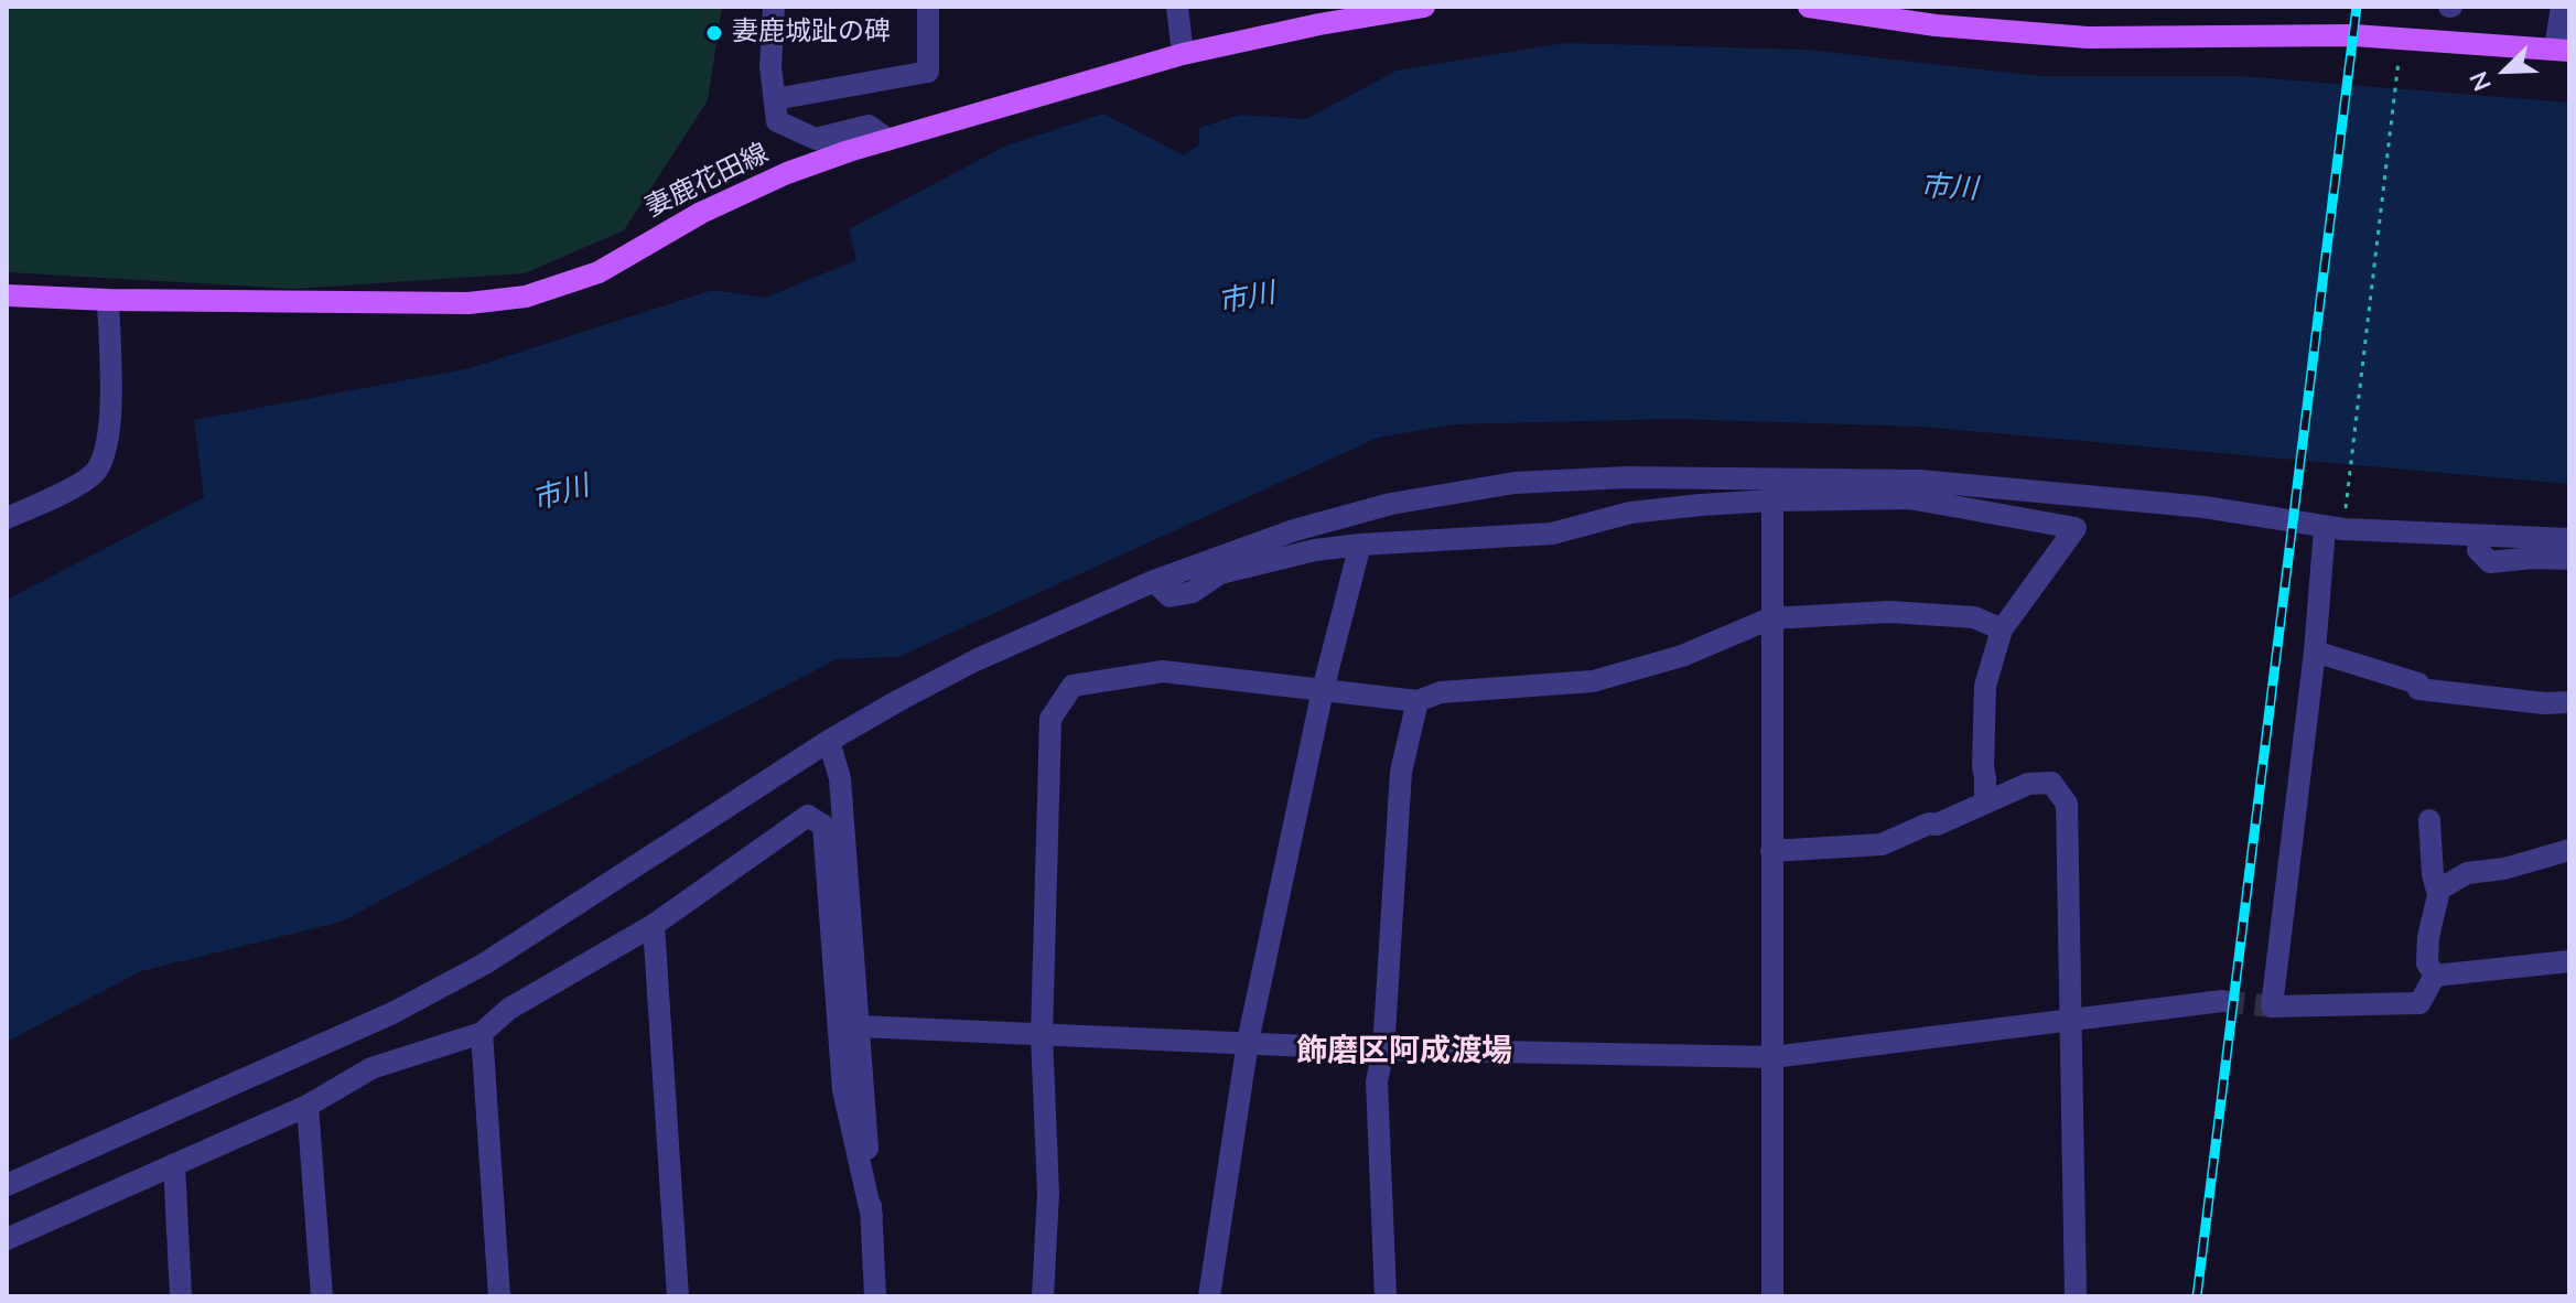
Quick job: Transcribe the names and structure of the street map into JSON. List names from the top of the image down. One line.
{"streets":{"main road":["妻鹿花田線"]},"districts":["飾磨区阿成渡場"],"water":["市川"],"places":["妻鹿城趾の碑"],"north":"bottom left"}
